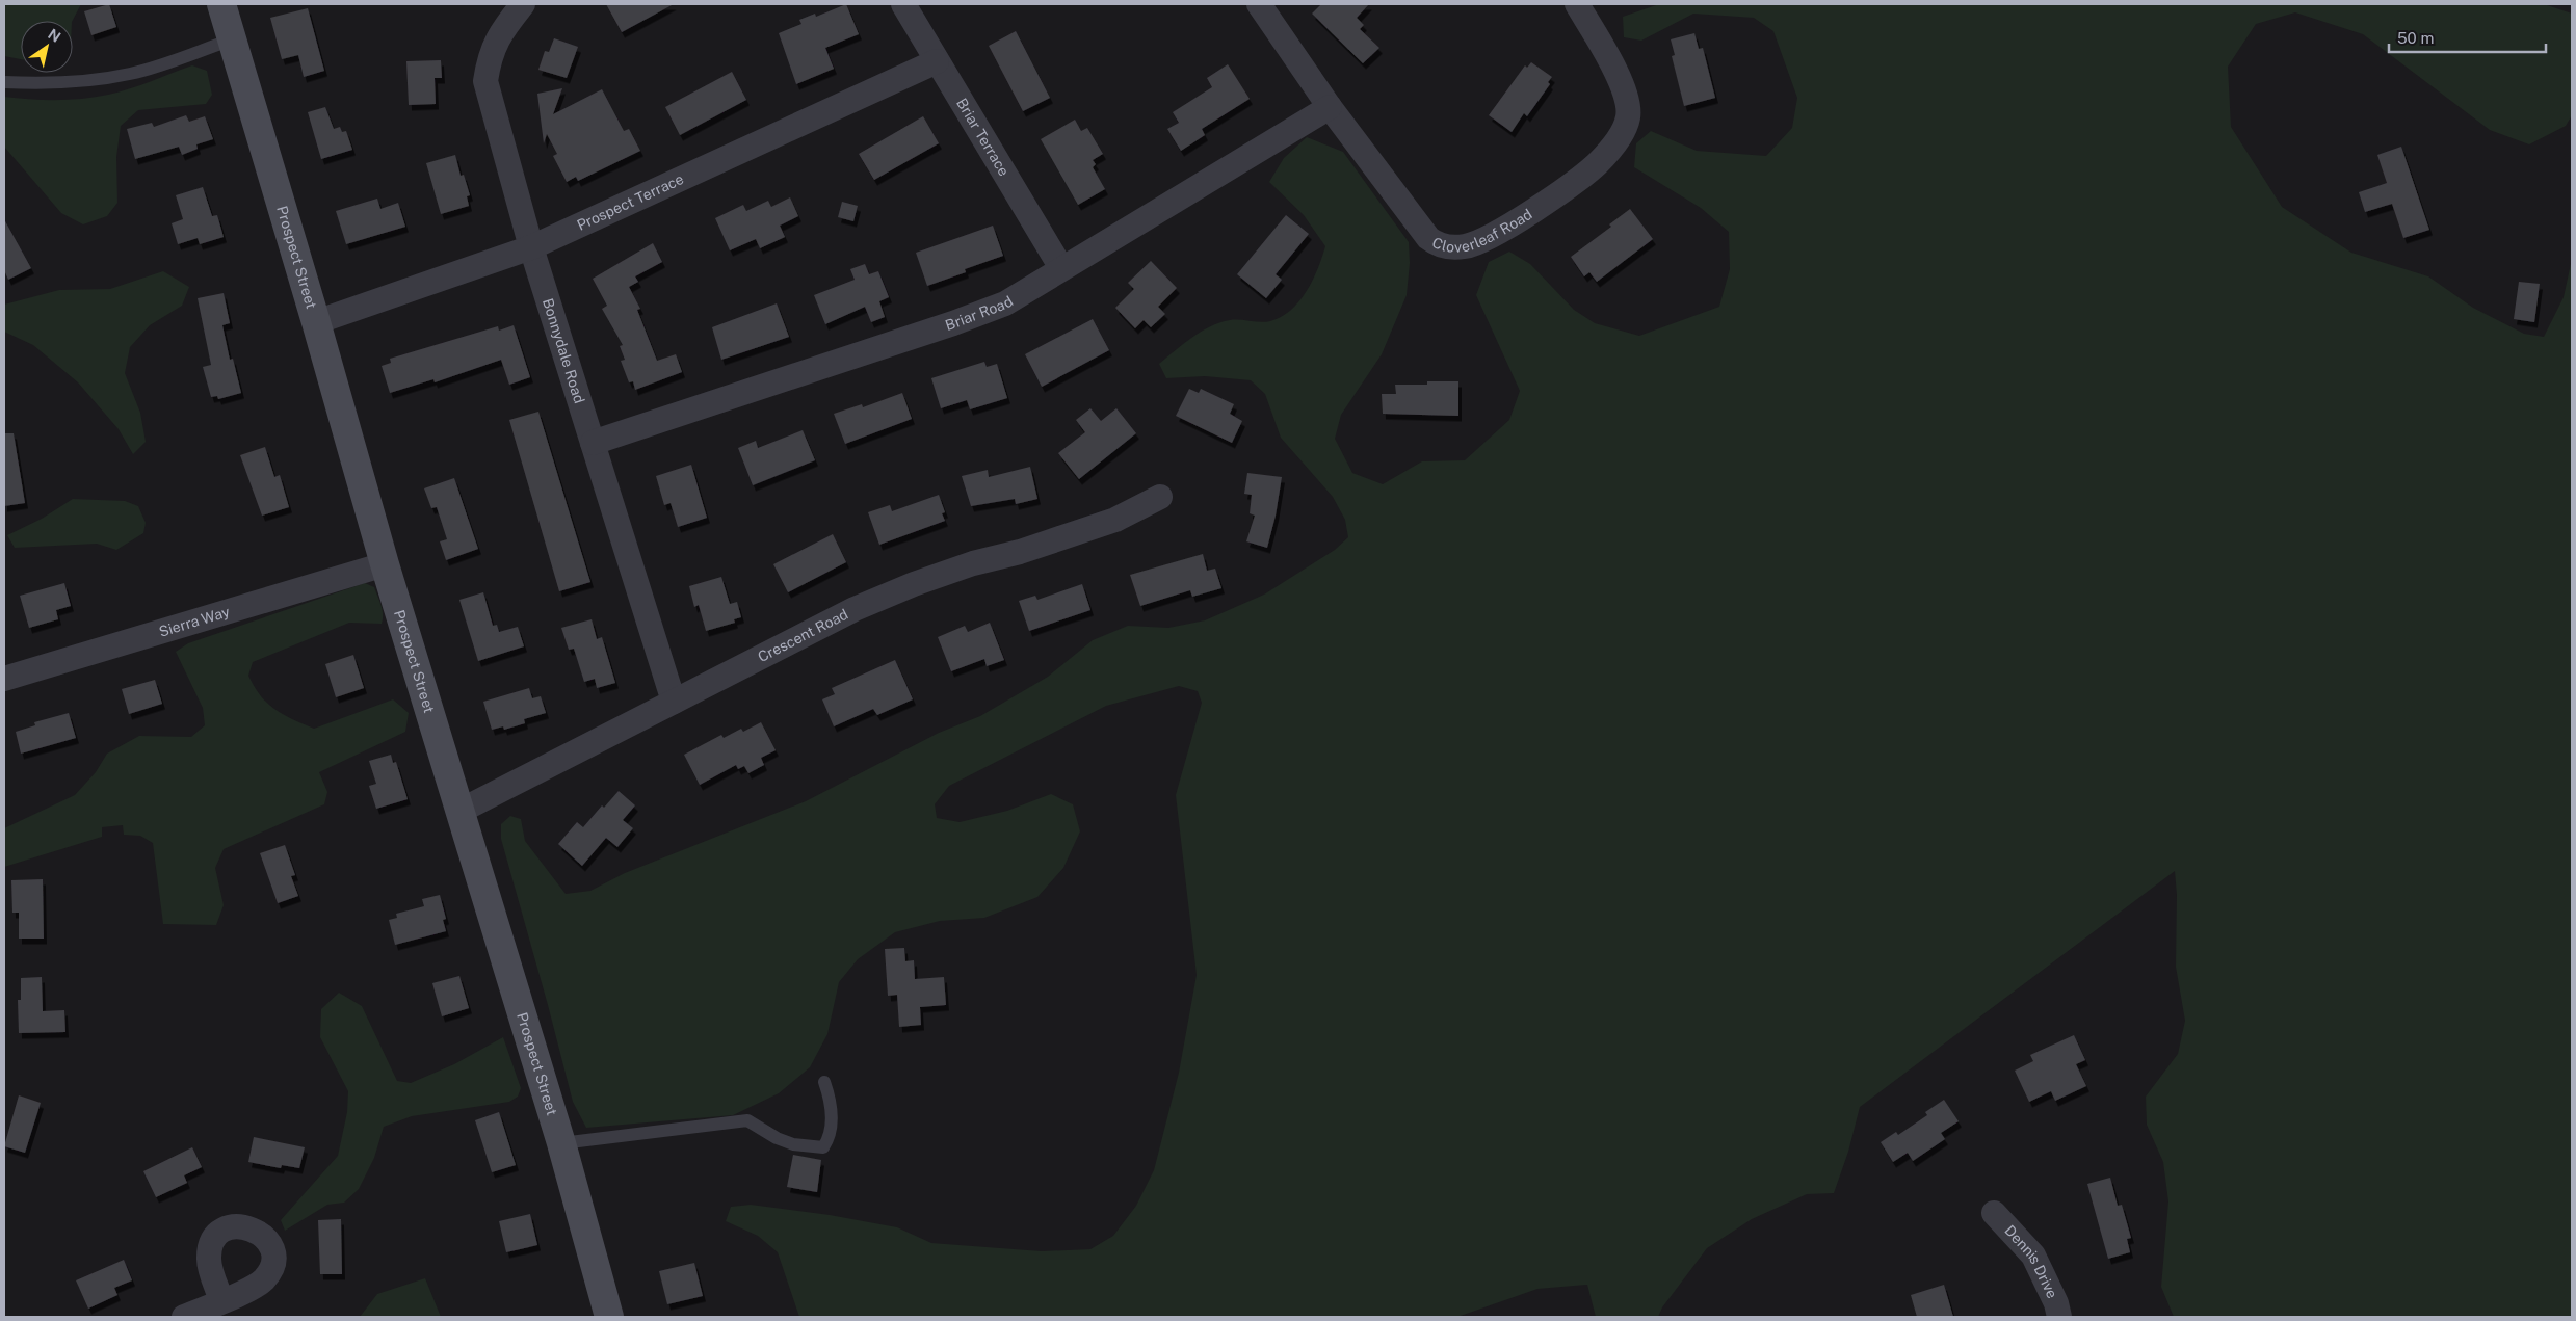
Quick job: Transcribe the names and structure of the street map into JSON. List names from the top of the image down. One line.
{"streets":{"main road":["Prospect Street"],"street":["Briar Terrace","Prospect Terrace","Cloverleaf Road","Briar Road","Bonnydale Road","Sierra Way","Crescent Road","Dennis Drive"]},"crossings":[["Briar Terrace","Prospect Terrace"],["Briar Terrace","Briar Road"],["Prospect Terrace","Prospect Street"],["Prospect Terrace","Bonnydale Road"],["Cloverleaf Road","Briar Road"],["Prospect Street","Sierra Way"],["Prospect Street","Crescent Road"],["Briar Road","Bonnydale Road"],["Bonnydale Road","Crescent Road"]],"scale_bar":"50 m","north":"top right"}
